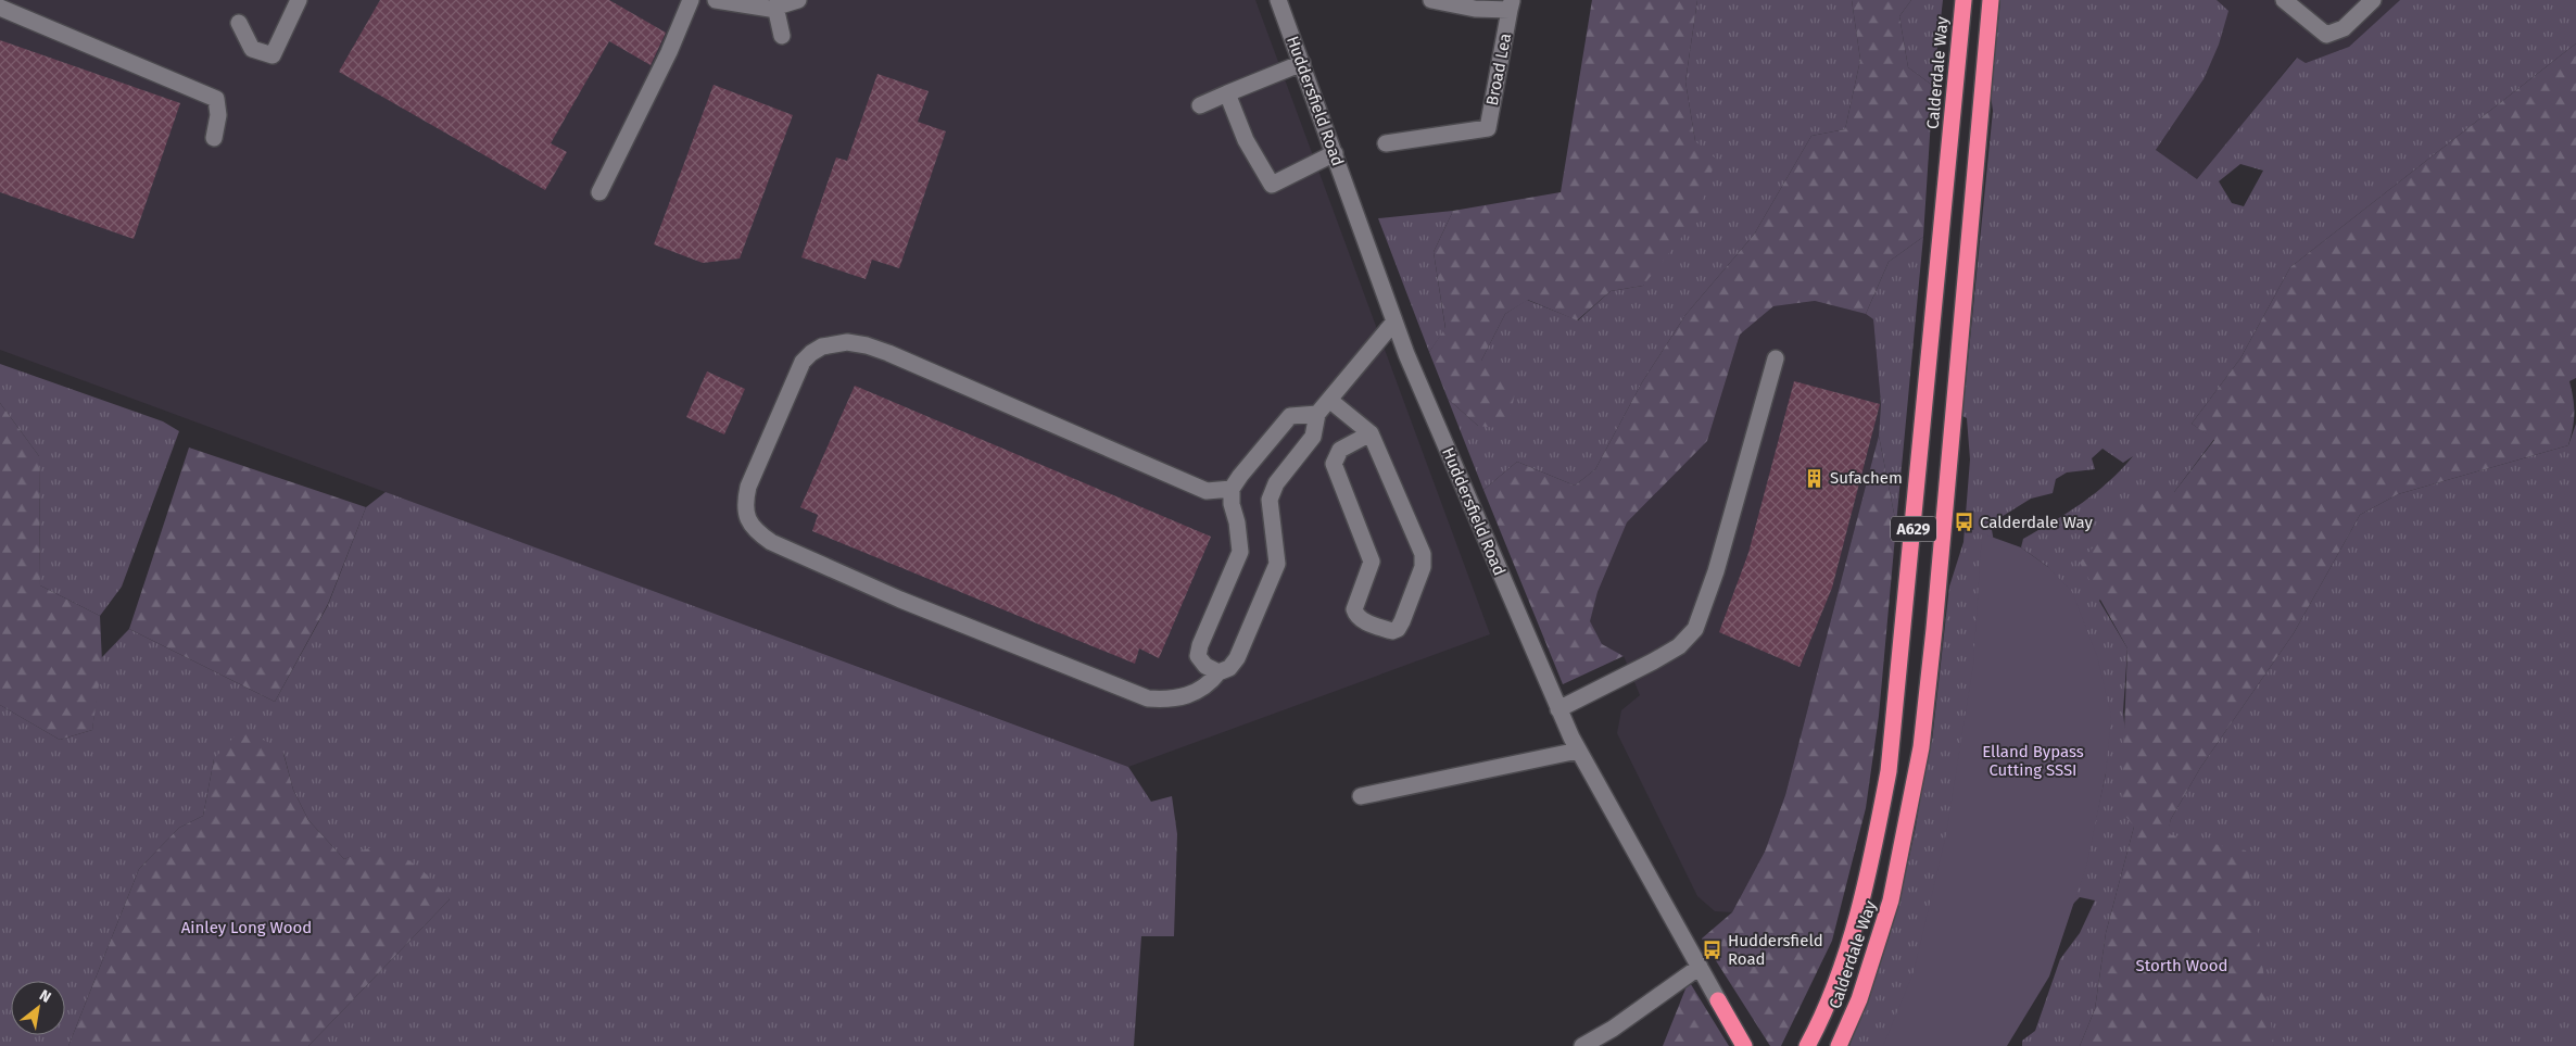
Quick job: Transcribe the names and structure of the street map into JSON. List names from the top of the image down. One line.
{"streets":{"highway":["Calderdale Way","A629"],"street":["Broad Lea","Huddersfield Road"]},"parks":["Elland Bypass Cutting SSSI","Ainley Long Wood","Storth Wood"],"places":{"building":["Sufachem"],"bus stop":["Calderdale Way","Huddersfield Road"]},"north":"top right"}
